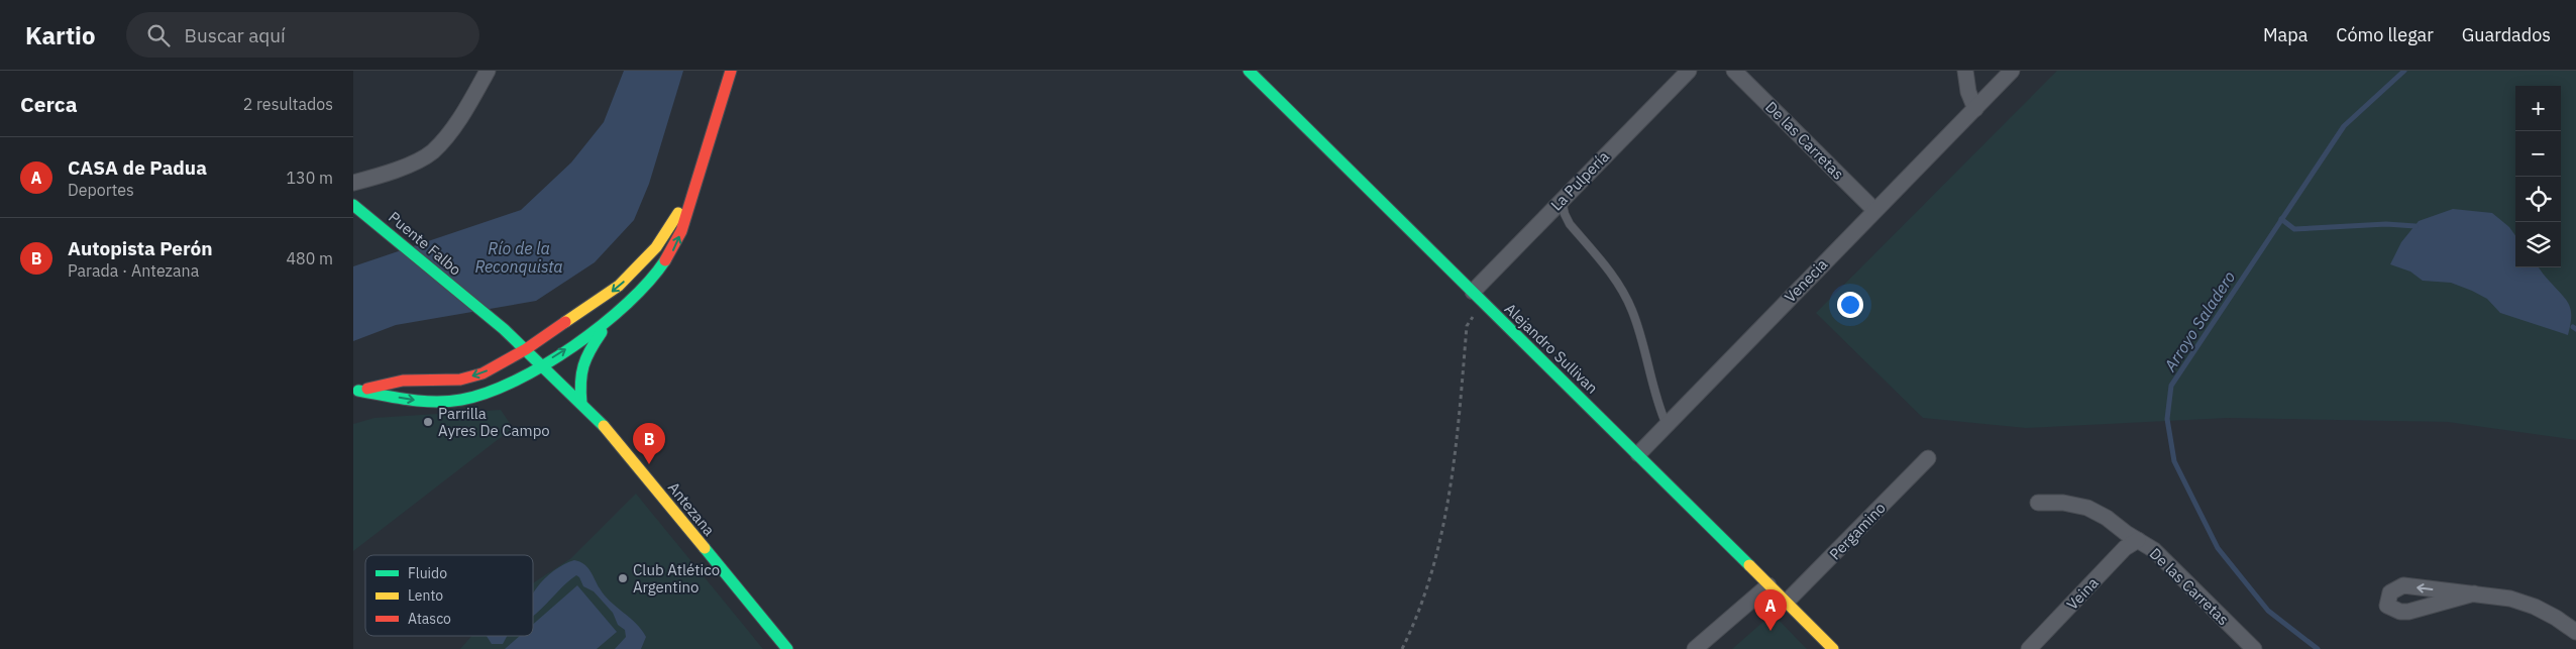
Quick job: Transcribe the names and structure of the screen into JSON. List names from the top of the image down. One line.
{"streets":{"street":["De las Carretas","La Pulpería","Puente Falbo","Venecia","Alejandro Sullivan","Antezana","Pergamino","Veina"]},"crossings":[["De las Carretas","Venecia"],["De las Carretas","Veina"],["La Pulpería","Alejandro Sullivan"],["Puente Falbo","Antezana"],["Venecia","Alejandro Sullivan"],["Alejandro Sullivan","Pergamino"]],"water":["Río de la Reconquista","Arroyo Saladero"],"places":["Parrilla Ayres De Campo","Club Atlético Argentino"],"legend":["Fluido","Lento","Atasco"],"page":{"header":"Kartio","search":"Buscar aquí","nav":["Mapa","Cómo llegar","Guardados"],"heading":["Cerca","2 resultados"],"map_buttons":["+","−"],"list":[{"mark":"A","name":"CASA de Padua","note":"Deportes","value":"130 m"},{"mark":"B","name":"Autopista Perón","note":"Parada · Antezana","value":"480 m"}],"pins":["B","A"]}}
